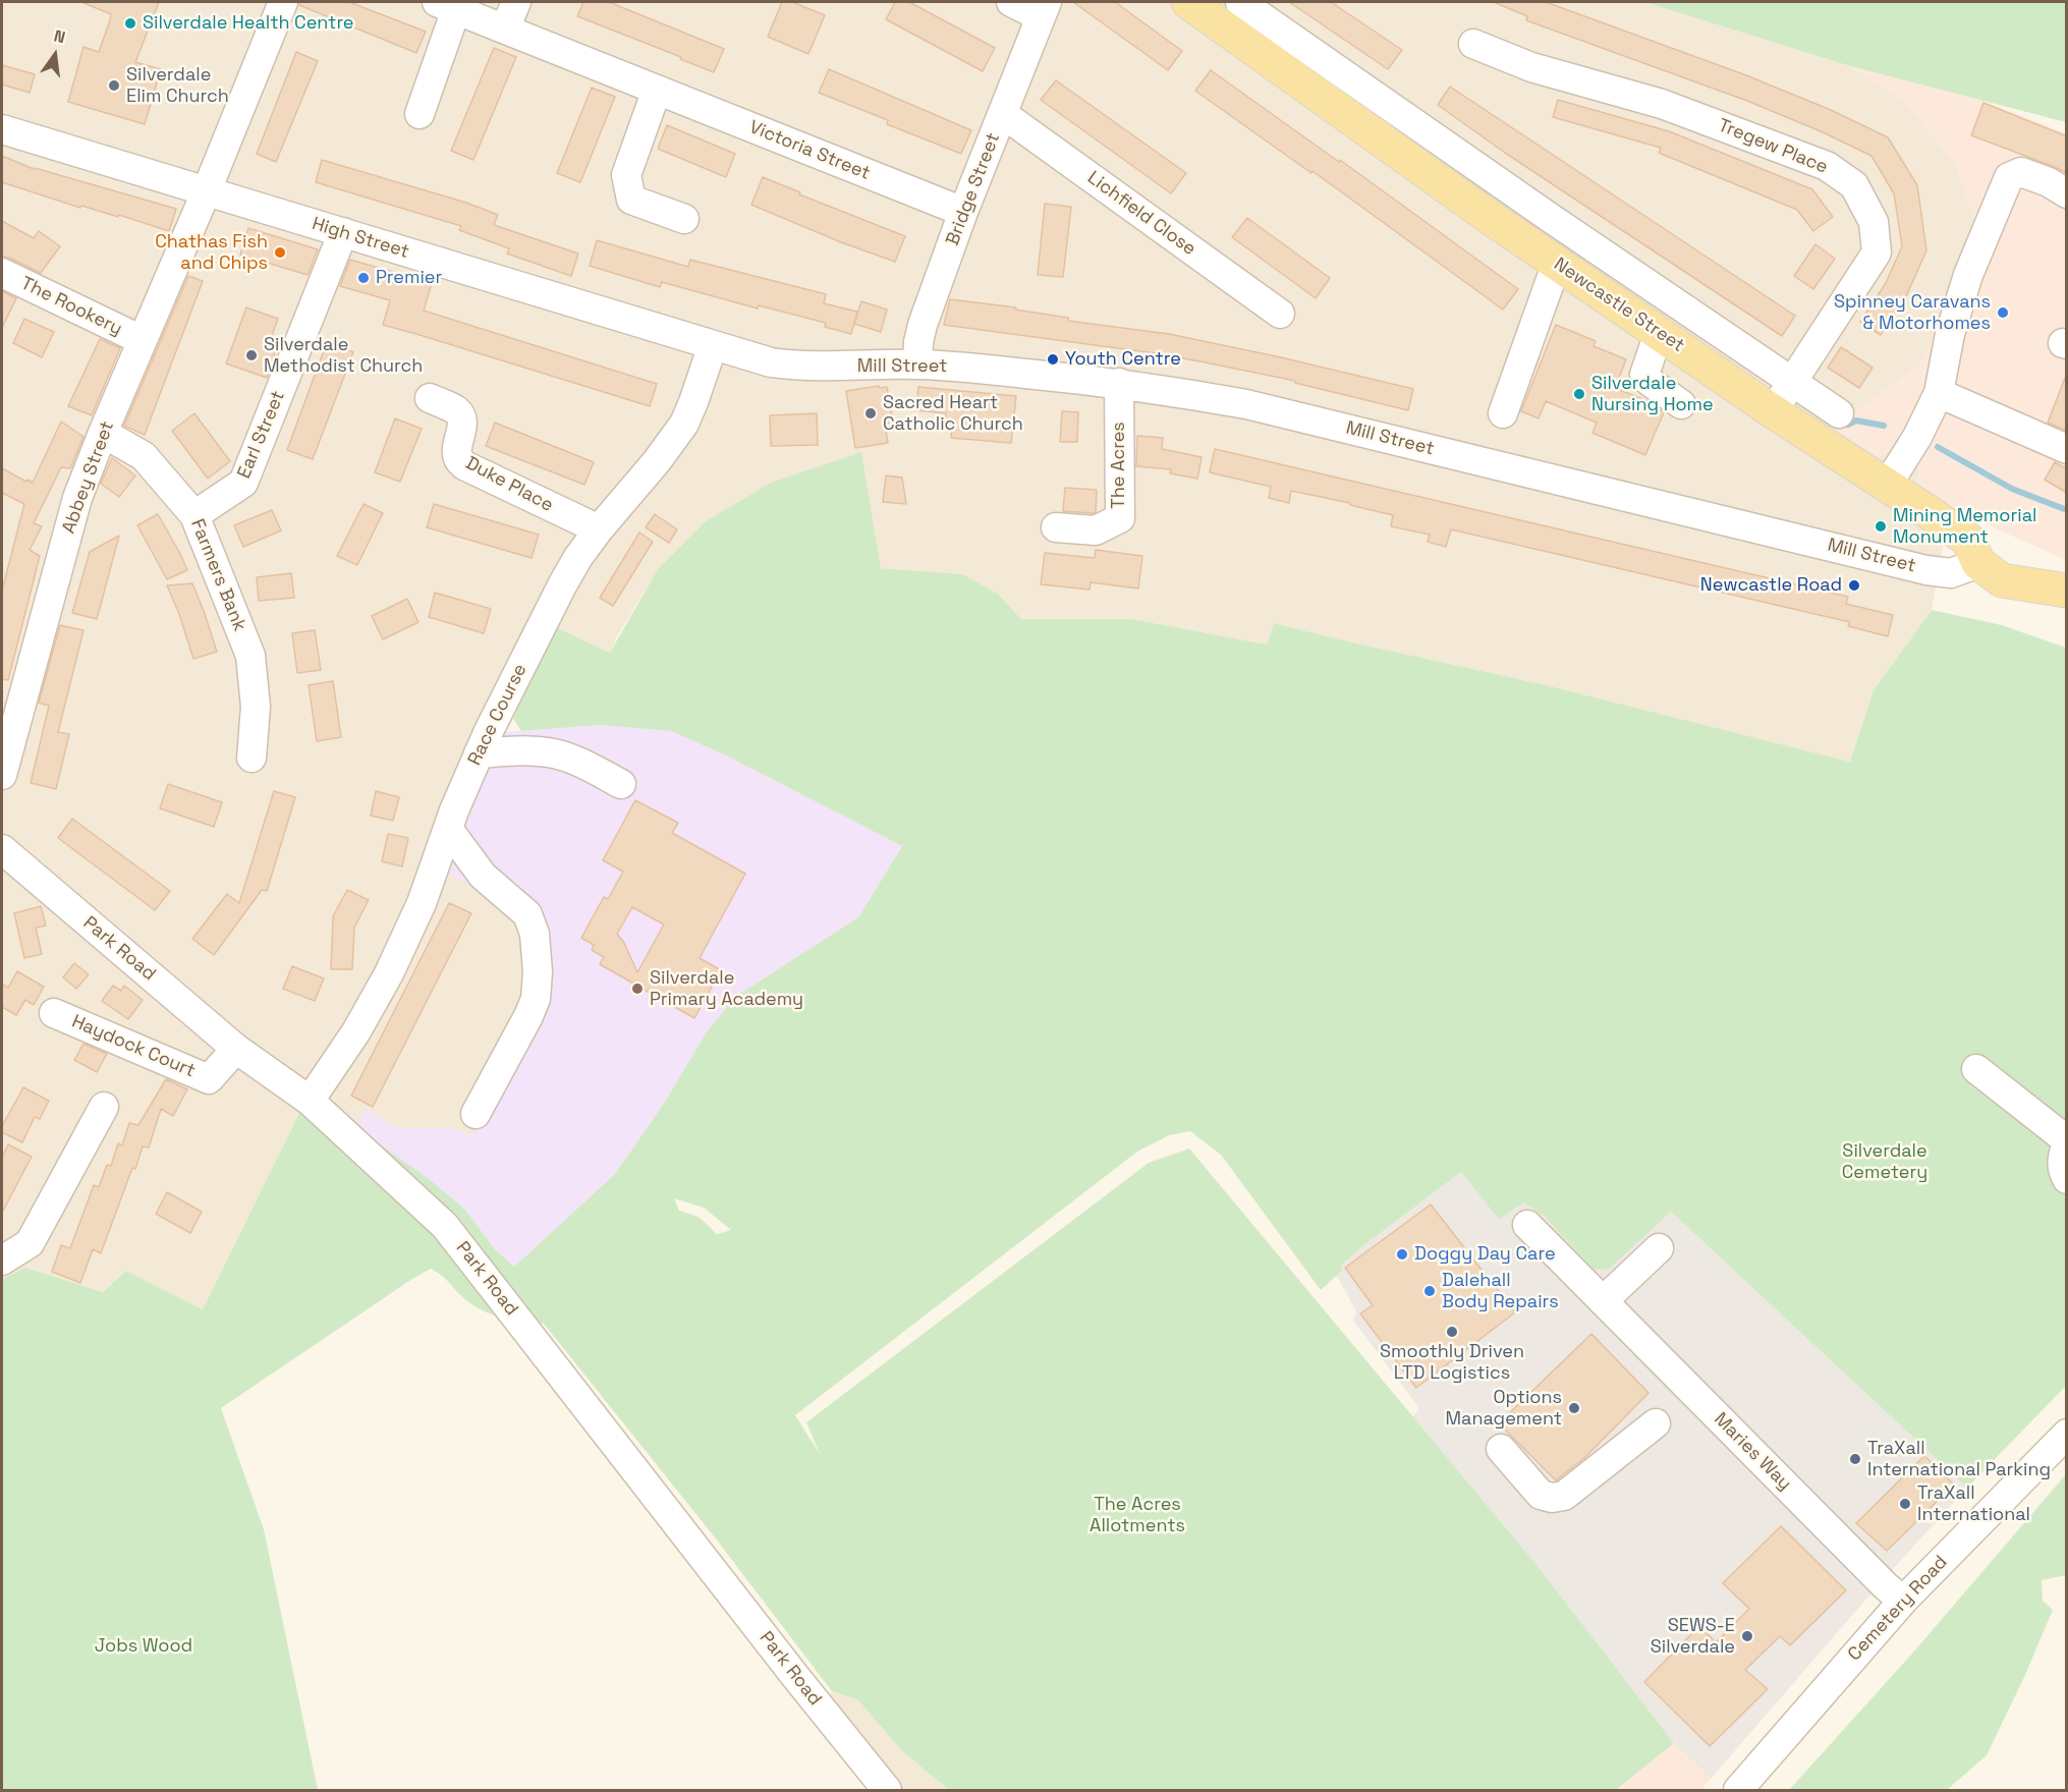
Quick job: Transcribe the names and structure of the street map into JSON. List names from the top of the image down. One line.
{"streets":{"main road":["Newcastle Street"],"street":["Tregew Place","Victoria Street","Bridge Street","Lichfield Close","High Street","The Rookery","Mill Street","Earl Street","The Acres","Abbey Street","Duke Place","Farmers Bank","Race Course","Park Road","Haydock Court","Maries Way","Cemetery Road"]},"crossings":[["Tregew Place","Newcastle Street"],["Victoria Street","Bridge Street"],["Bridge Street","Lichfield Close"],["Bridge Street","Mill Street"],["High Street","Mill Street"],["High Street","Earl Street"],["High Street","Abbey Street"],["High Street","Race Course"],["Newcastle Street","Mill Street"],["The Rookery","Abbey Street"],["Mill Street","The Acres"],["Earl Street","Farmers Bank"],["Abbey Street","Farmers Bank"],["Duke Place","Race Course"],["Race Course","Park Road"],["Park Road","Haydock Court"],["Maries Way","Cemetery Road"]],"parks":["Silverdale Cemetery","The Acres Allotments","Jobs Wood"],"places":["Silverdale Health Centre","Silverdale Elim Church","Chathas Fish and Chips","Premier","Spinney Caravans & Motorhomes","Silverdale Methodist Church","Youth Centre","Silverdale Nursing Home","Sacred Heart Catholic Church","Mining Memorial Monument","Newcastle Road","Silverdale Primary Academy","Doggy Day Care","Dalehall Body Repairs","Smoothly Driven LTD Logistics","Options Management","TraXall International Parking","TraXall International","SEWS-E Silverdale"],"north":"top"}
